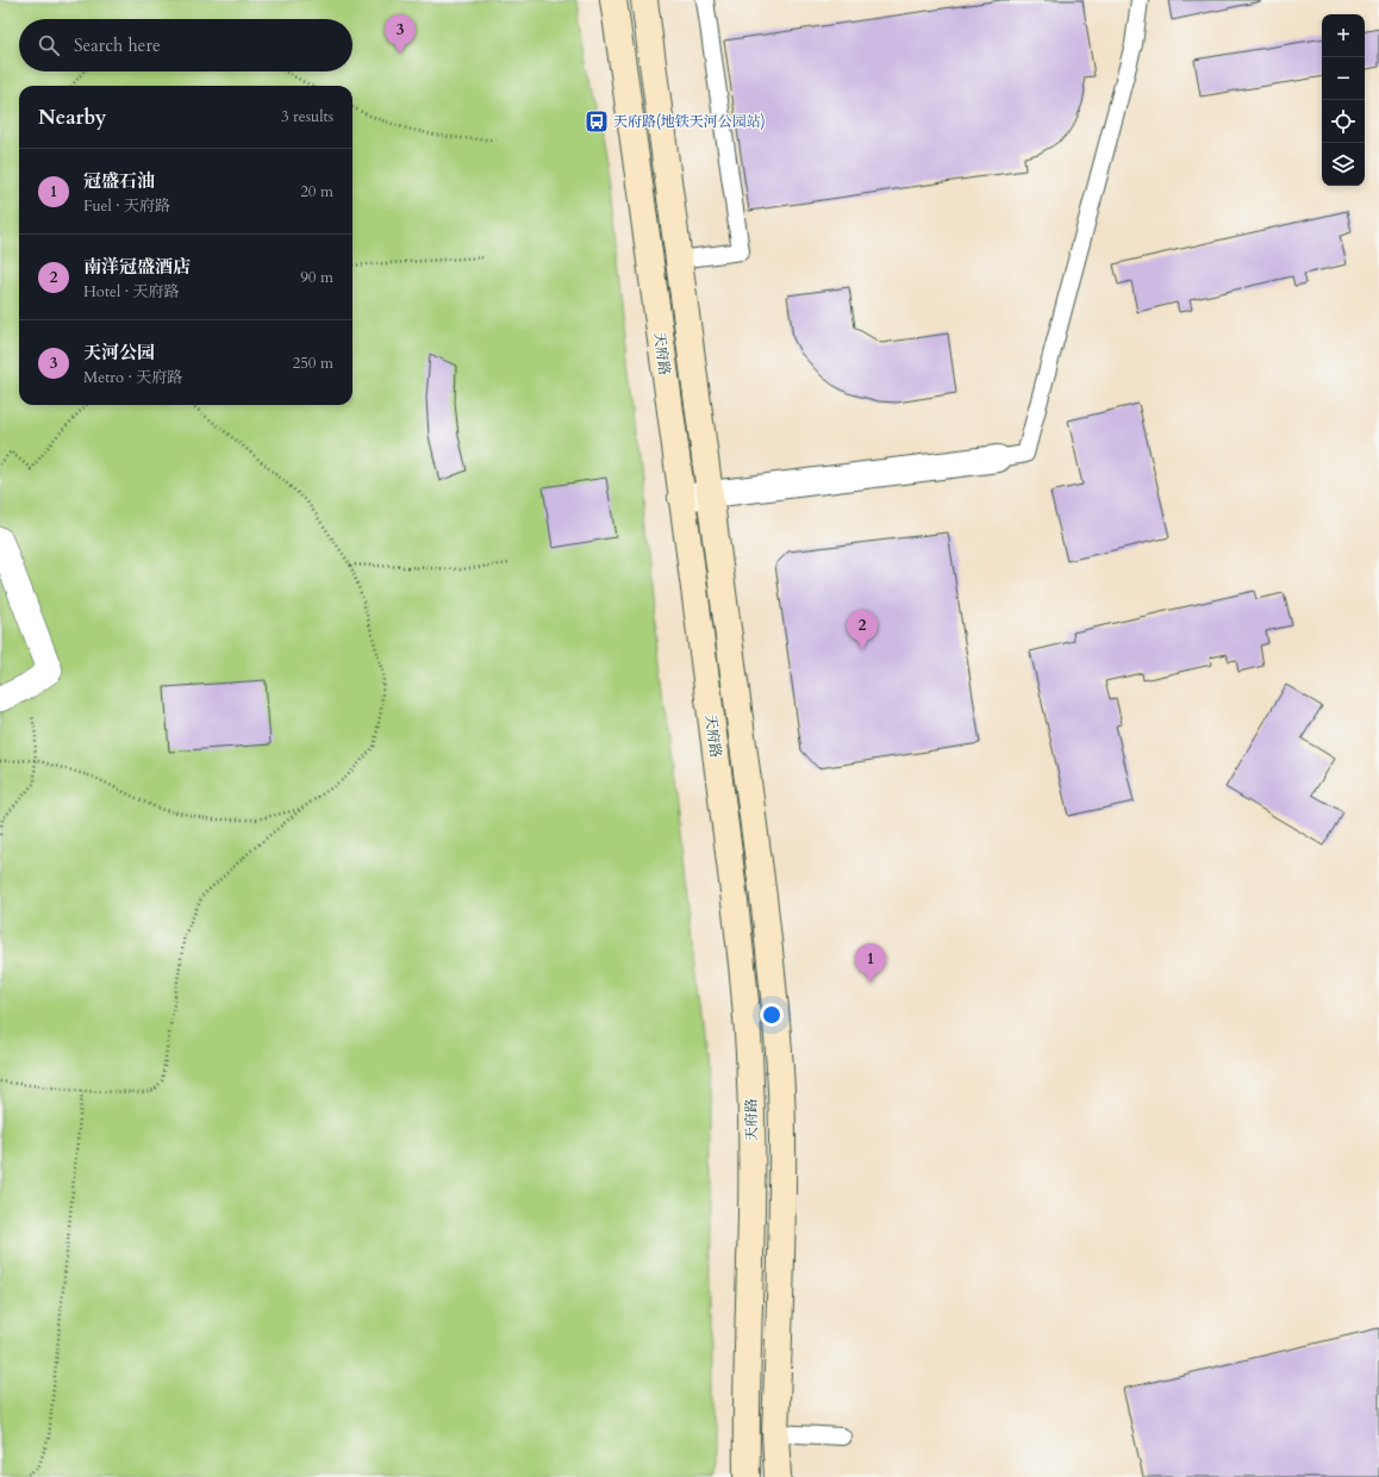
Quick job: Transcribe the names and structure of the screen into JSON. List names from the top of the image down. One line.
{"streets":{"main road":["天府路"]},"places":{"bus stop":["天府路(地铁天河公园站)"]},"page":{"map_buttons":["+","−"],"pins":["3","2","1"],"search":"Search here","heading":["Nearby","3 results"],"list":[{"mark":"1","name":"冠盛石油","note":"Fuel · 天府路","value":"20 m"},{"mark":"2","name":"南洋冠盛酒店","note":"Hotel · 天府路","value":"90 m"},{"mark":"3","name":"天河公园","note":"Metro · 天府路","value":"250 m"}]}}
